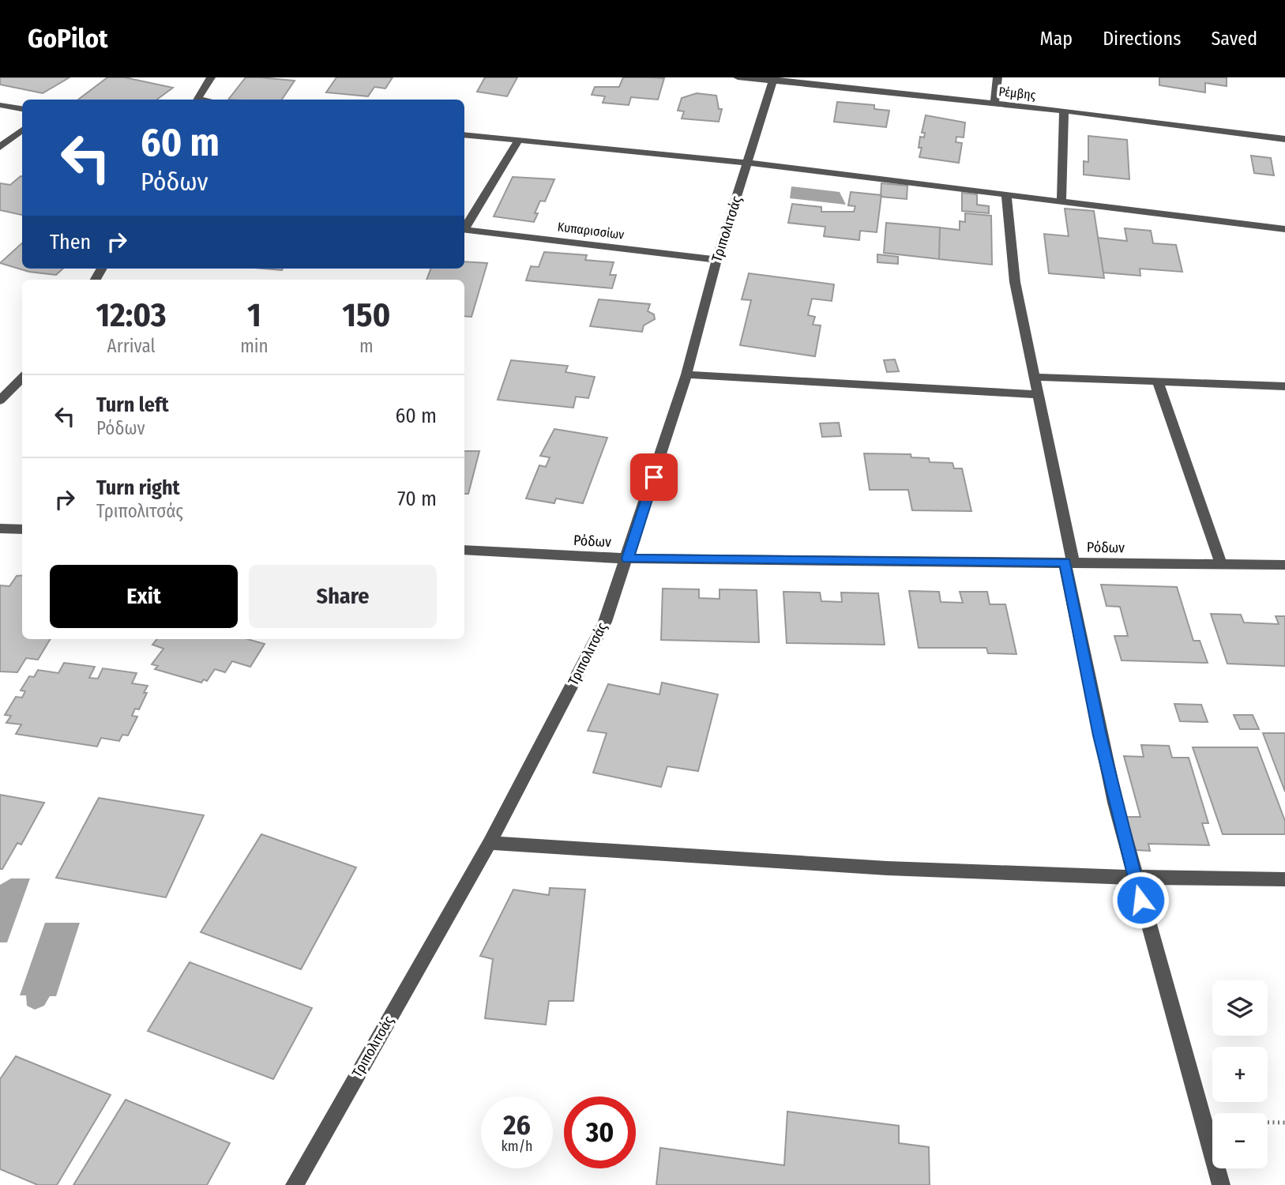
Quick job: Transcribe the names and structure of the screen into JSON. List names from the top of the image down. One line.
{"streets":{"street":["Ρέμβης","Τριπολιτσάς","Κυπαρισσίων","Ρόδων"]},"crossings":[["Ρέμβης","Τριπολιτσάς"],["Τριπολιτσάς","Κυπαρισσίων"],["Τριπολιτσάς","Ρόδων"]],"page":{"header":"GoPilot","nav":["Map","Directions","Saved"],"turn":["60 m","Ρόδων"],"then":"Then","eta":["12:03","Arrival","1","min","150","m"],"list":[{"name":"Turn left","note":"Ρόδων","value":"60 m"},{"name":"Turn right","note":"Τριπολιτσάς","value":"70 m"}],"buttons":["Exit","Share"],"map_buttons":["+","−"],"speed":"26 km/h","limit":"30"}}
